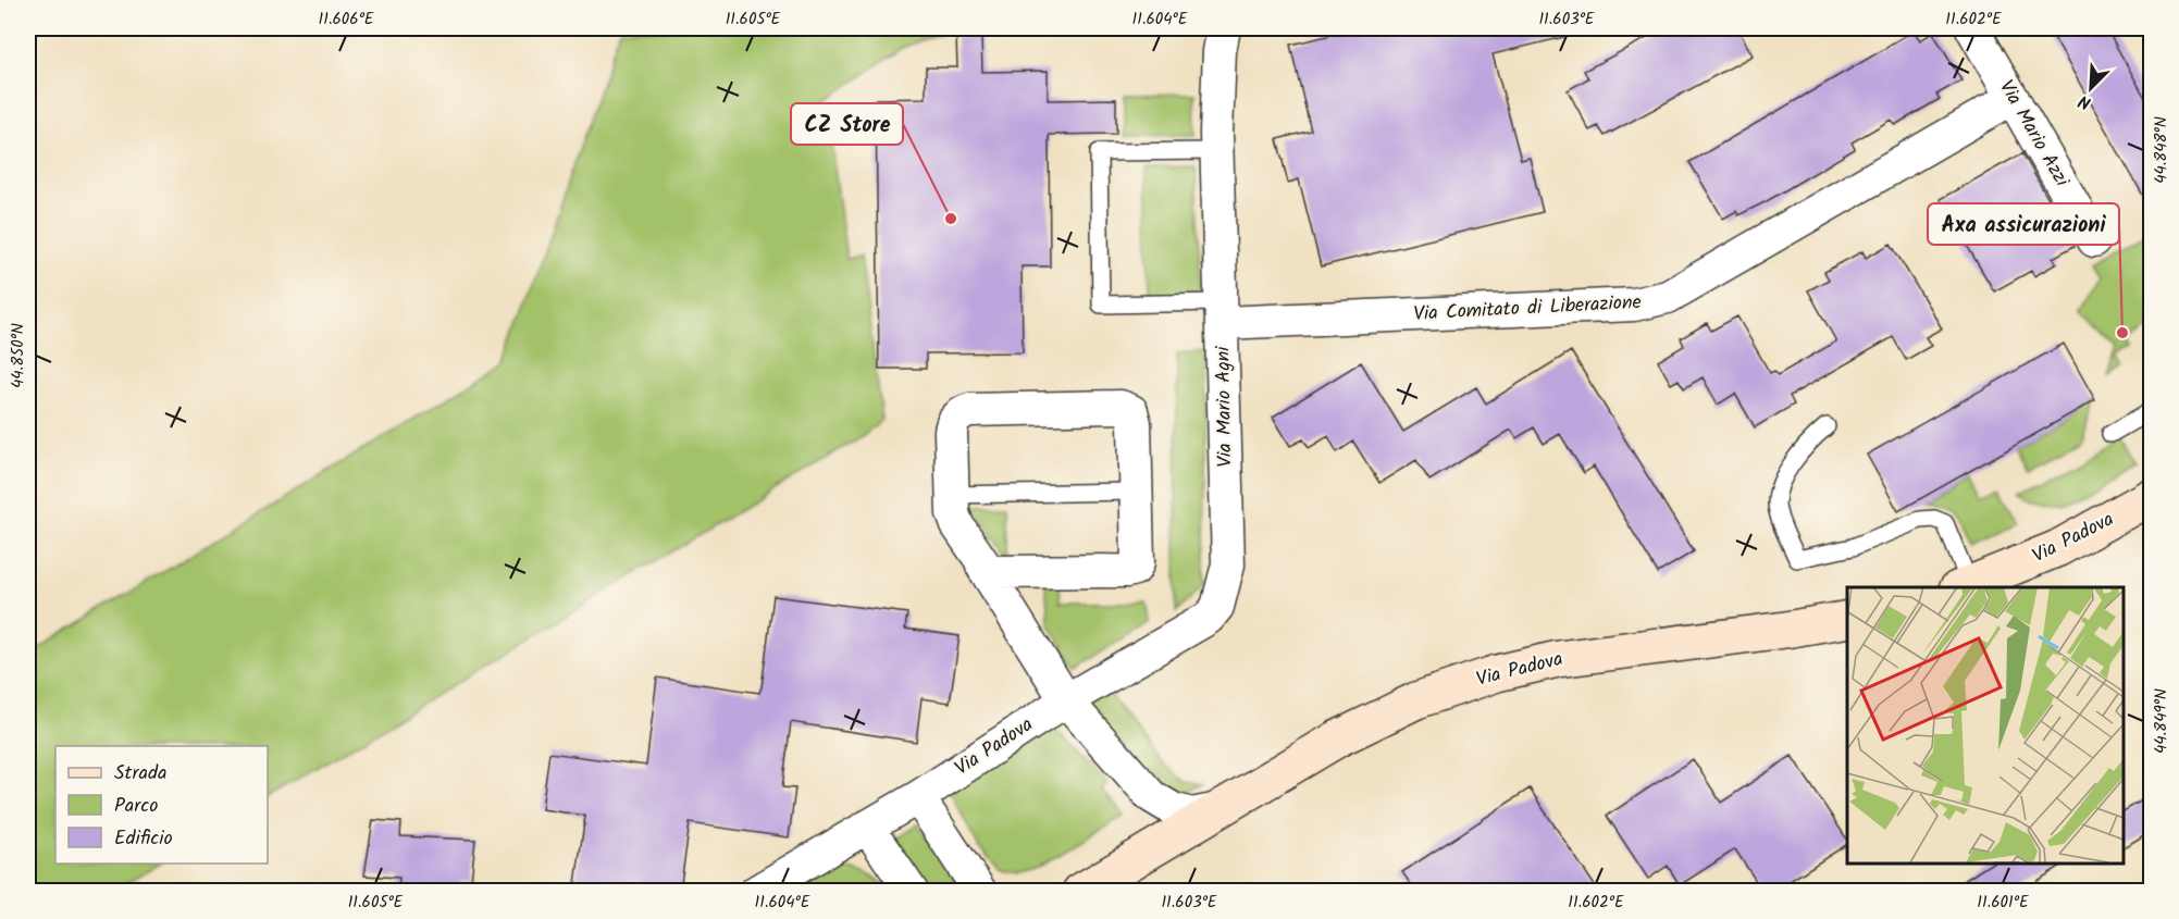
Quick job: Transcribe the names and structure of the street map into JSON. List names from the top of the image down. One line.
{"streets":{"main road":["Via Padova"],"street":["Via Mario Azzi","Via Comitato di Liberazione","Via Mario Agni"]},"crossings":[["Via Mario Azzi","Via Comitato di Liberazione"],["Via Comitato di Liberazione","Via Mario Agni"],["Via Mario Agni","Via Padova"]],"places":["CZ Store","Axa assicurazioni"],"legend":["Strada","Parco","Edificio"],"north":"bottom left","coordinates":["11.606°E","11.605°E","11.604°E","11.603°E","11.602°E","44.848°N","44.850°N","44.849°N","11.601°E"]}
